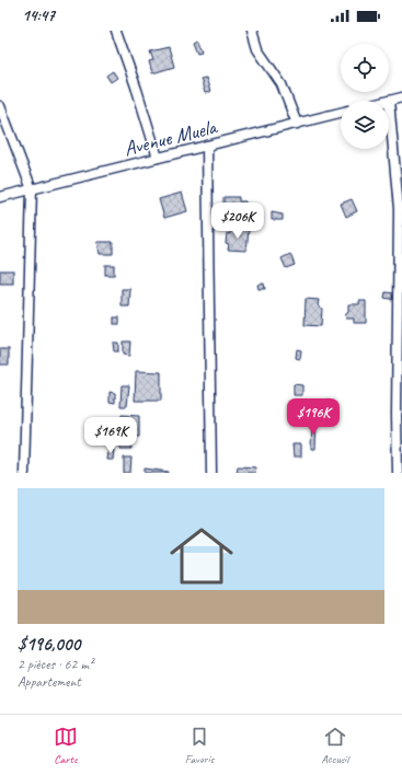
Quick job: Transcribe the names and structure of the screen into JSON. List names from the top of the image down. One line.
{"streets":{"street":["Avenue Muela"]},"page":{"status":"14:47","price":["$206K","$196K","$169K"],"list":[{"name":"$196,000","note":"2 pièces · 62 m² · Appartement"}],"tabs":["Carte","Favoris","Accueil"]}}
